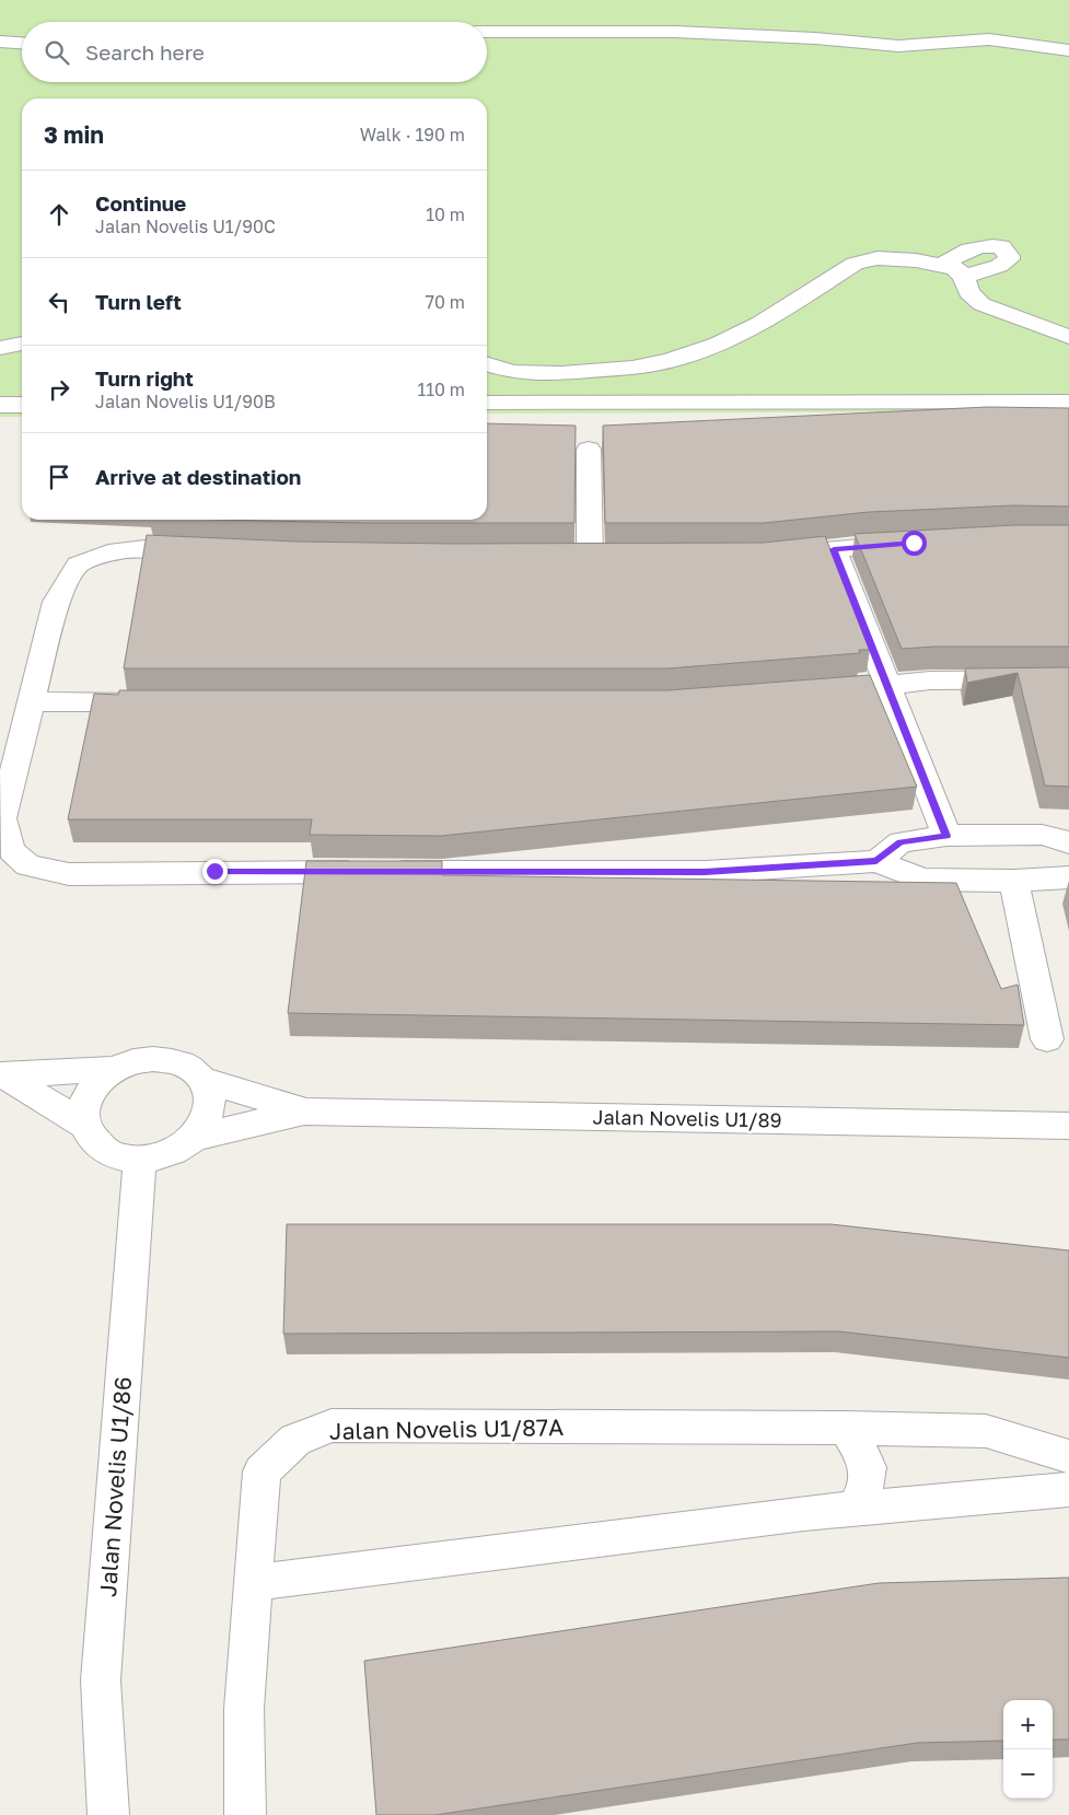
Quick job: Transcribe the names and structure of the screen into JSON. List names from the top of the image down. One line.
{"streets":{"street":["Jalan Novelis U1/89","Jalan Novelis U1/87A","Jalan Novelis U1/86"]},"crossings":[["Jalan Novelis U1/89","Jalan Novelis U1/86"]],"page":{"search":"Search here","heading":["3 min","Walk · 190 m"],"list":[["Continue","Jalan Novelis U1/90C","10 m"],["Turn left","70 m"],["Turn right","Jalan Novelis U1/90B","110 m"],"Arrive at destination"],"map_buttons":["+","−"]}}
